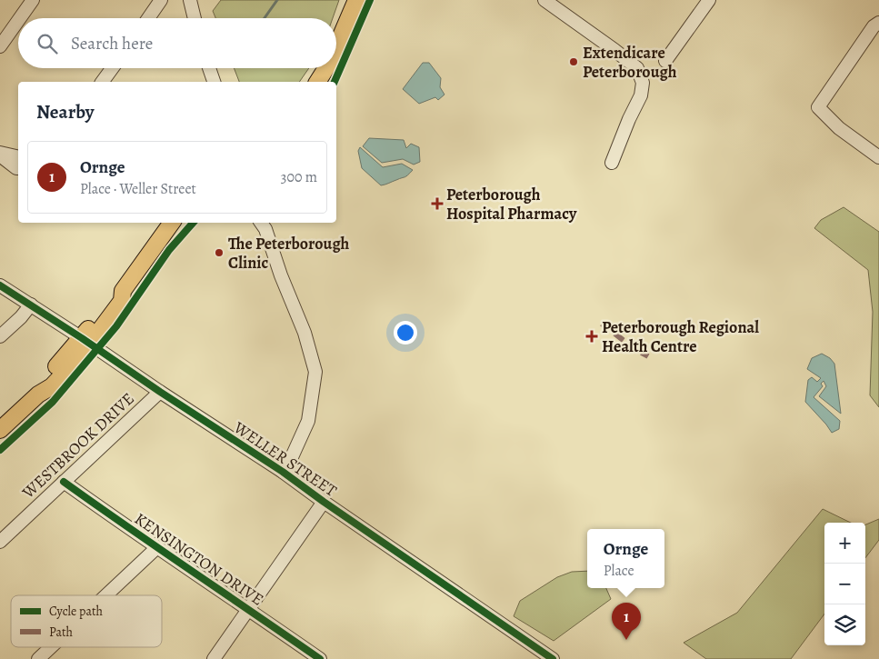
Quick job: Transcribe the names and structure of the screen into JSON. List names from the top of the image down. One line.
{"streets":{"street":["WESTBROOK DRIVE","WELLER STREET","KENSINGTON DRIVE"]},"crossings":[["WESTBROOK DRIVE","WELLER STREET"],["WESTBROOK DRIVE","KENSINGTON DRIVE"]],"places":{"other":["Extendicare Peterborough","The Peterborough Clinic"],"health":["Peterborough Hospital Pharmacy","Peterborough Regional Health Centre"]},"legend":["Cycle path","Path"],"page":{"search":"Search here","heading":"Nearby","list":[{"mark":"1","name":"Ornge","note":"Place · Weller Street","value":"300 m"}],"map_buttons":["+","−"],"popup":["Ornge","Place"],"pins":"1"}}
